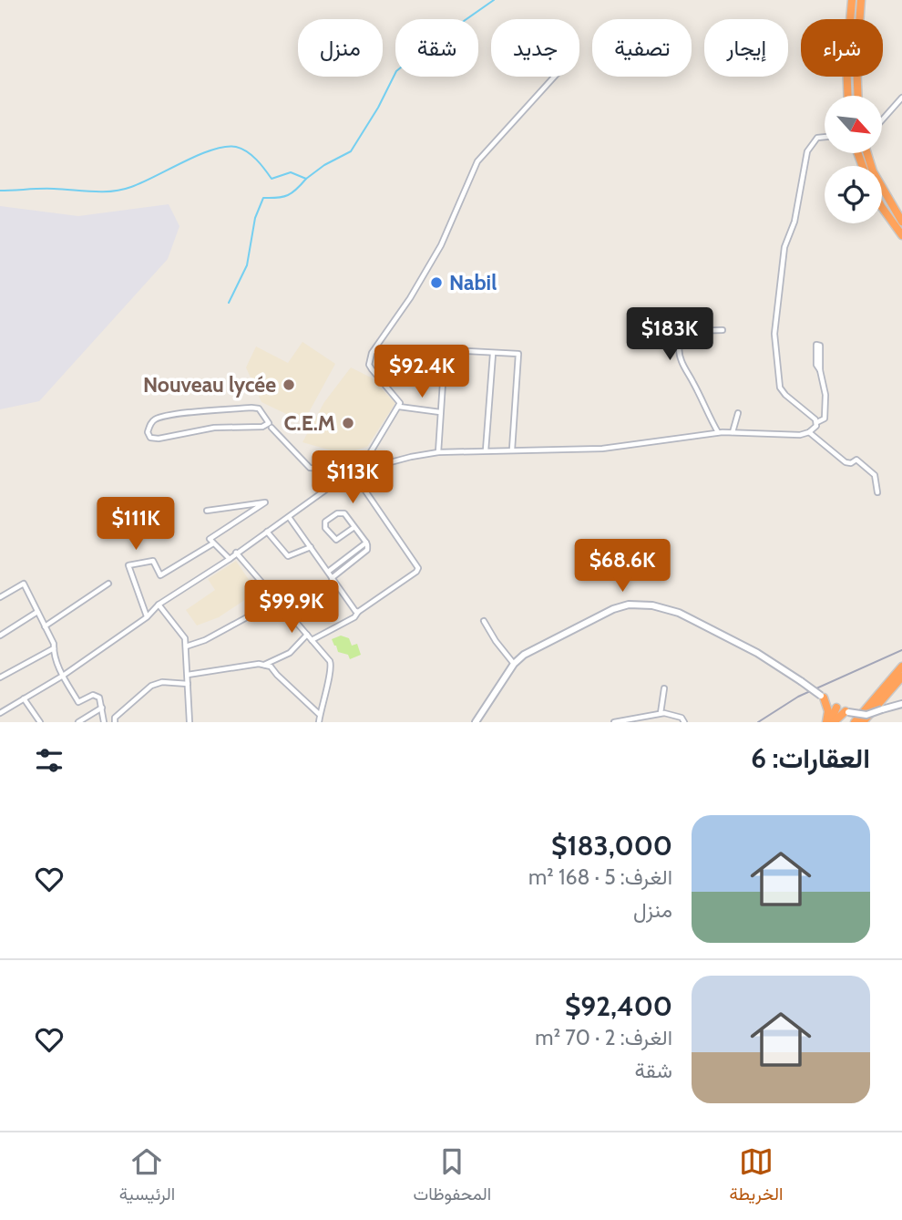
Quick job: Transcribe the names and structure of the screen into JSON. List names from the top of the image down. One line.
{"places":["Nabil","Nouveau lycée","C.E.M"],"north":"bottom right","page":{"chip":["شراء","إيجار","تصفية","جديد","شقة","منزل"],"price":["$183K","$92.4K","$113K","$111K","$68.6K","$99.9K"],"heading":"العقارات: 6","list":[{"name":"$183,000","note":"الغرف: 5 · 168 m² · منزل"},{"name":"$92,400","note":"الغرف: 2 · 70 m² · شقة"}],"tabs":["الخريطة","المحفوظات","الرئيسية"]}}
